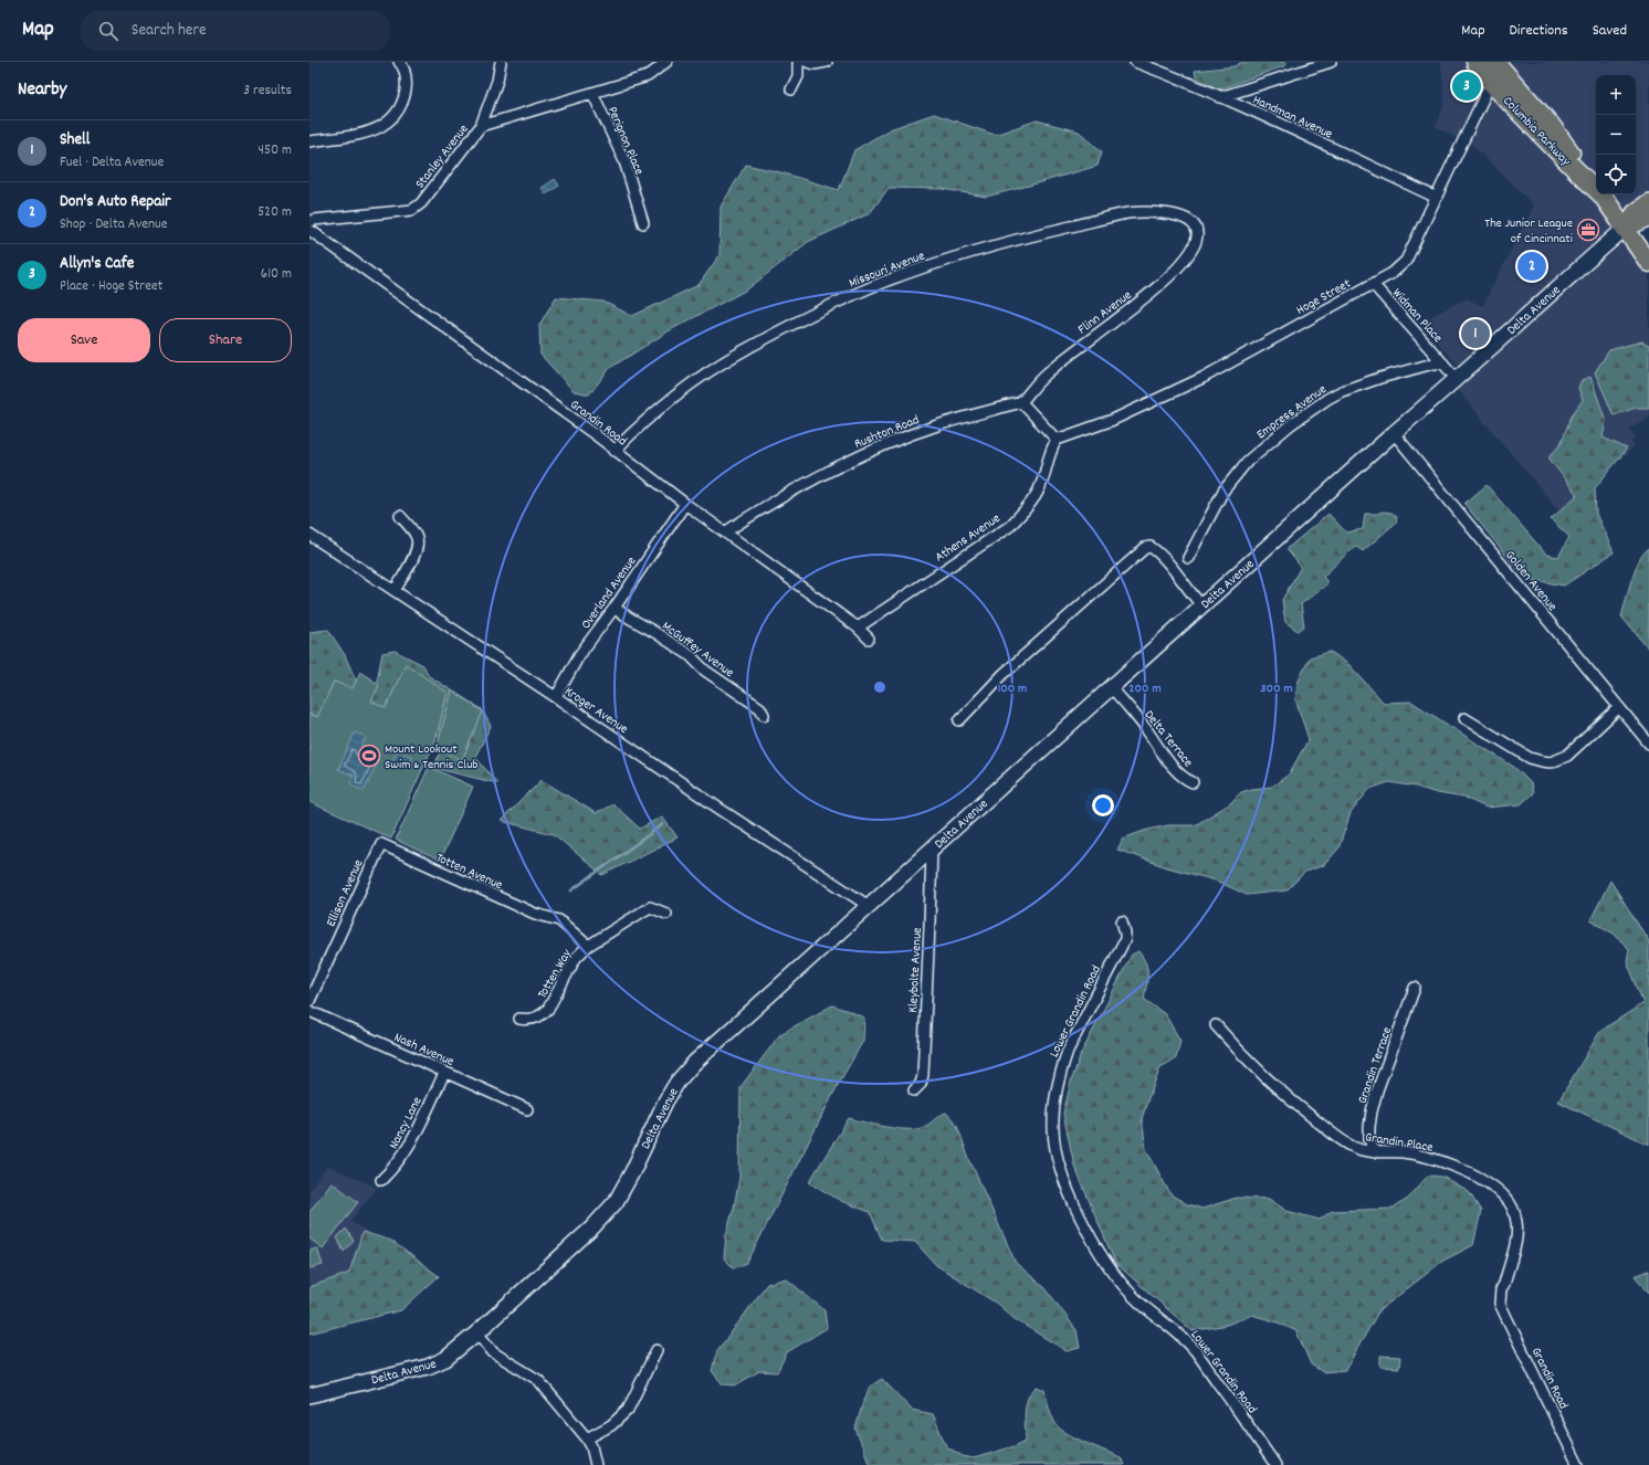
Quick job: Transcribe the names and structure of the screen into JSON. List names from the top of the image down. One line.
{"streets":{"highway":["Columbia Parkway"],"main road":["Delta Avenue"],"street":["Handman Avenue","Perignon Place","Stanley Avenue","Missouri Avenue","Hoge Street","Flinn Avenue","Widman Place","Empress Avenue","Grandin Road","Rushton Road","Athens Avenue","Golden Avenue","Overland Avenue","McGuffey Avenue","Kroger Avenue","Delta Terrace","Totten Avenue","Ellison Avenue","Kleybolte Avenue","Totten Way","Lower Grandin Road","Nash Avenue","Grandin Terrace","Nancy Lane","Grandin Place"]},"crossings":[["Handman Avenue","Hoge Street"],["Columbia Parkway","Hoge Street"],["Columbia Parkway","Delta Avenue"],["Perignon Place","Stanley Avenue"],["Missouri Avenue","Flinn Avenue"],["Missouri Avenue","Grandin Road"],["Hoge Street","Widman Place"],["Hoge Street","Athens Avenue"],["Delta Avenue","Golden Avenue"],["Delta Avenue","Kroger Avenue"],["Delta Avenue","Delta Terrace"],["Delta Avenue","Kleybolte Avenue"],["Flinn Avenue","Rushton Road"],["Widman Place","Empress Avenue"],["Grandin Road","Rushton Road"],["Grandin Road","Athens Avenue"],["Grandin Road","Overland Avenue"],["Grandin Road","Grandin Place"],["Overland Avenue","McGuffey Avenue"],["Overland Avenue","Kroger Avenue"],["Totten Avenue","Ellison Avenue"],["Totten Avenue","Totten Way"],["Nash Avenue","Nancy Lane"],["Grandin Terrace","Grandin Place"]],"places":{"office":["The Junior League of Cincinnati"],"sports":["Mount Lookout Swim & Tennis Club"]},"page":{"header":"Map","search":"Search here","nav":["Map","Directions","Saved"],"heading":["Nearby","3 results"],"pins":["3","2","1"],"map_buttons":["+","−"],"list":[{"mark":"1","name":"Shell","note":"Fuel · Delta Avenue","value":"450 m"},{"mark":"2","name":"Don's Auto Repair","note":"Shop · Delta Avenue","value":"520 m"},{"mark":"3","name":"Allyn's Cafe","note":"Place · Hoge Street","value":"610 m"}],"buttons":["Save","Share"]},"rings":["100 m","200 m","300 m"]}
